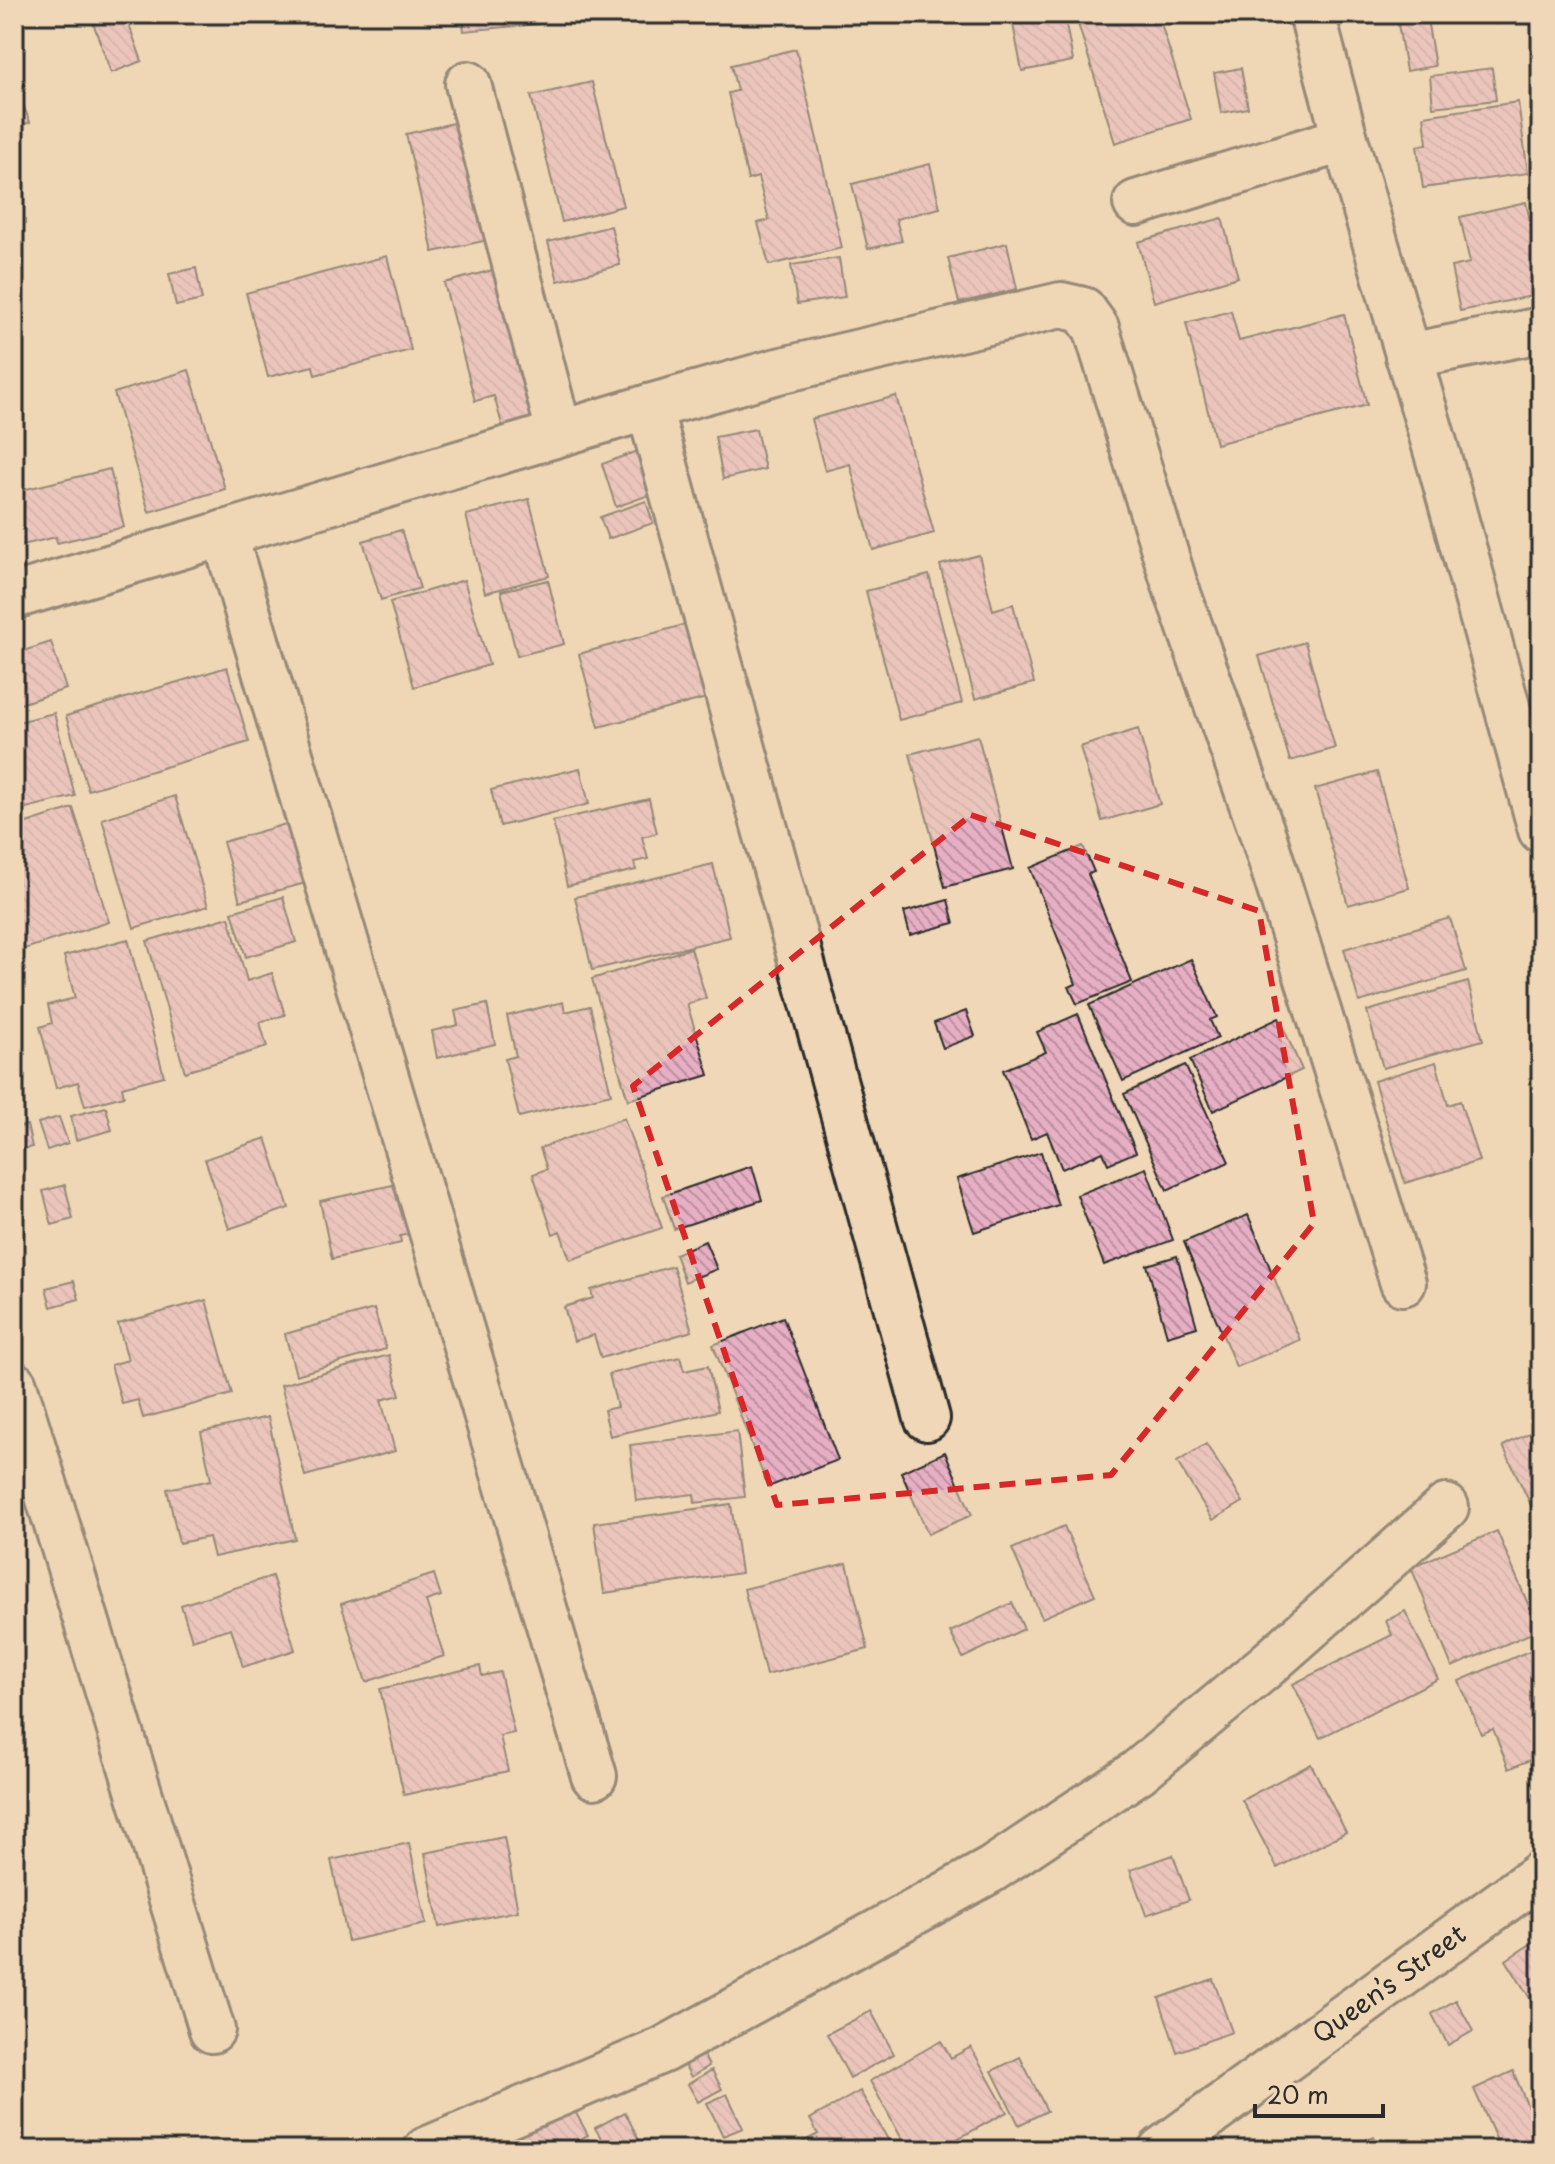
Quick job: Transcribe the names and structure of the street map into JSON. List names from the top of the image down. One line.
{"streets":{"street":["Queen’s Street"]},"scale_bar":"20 m"}
